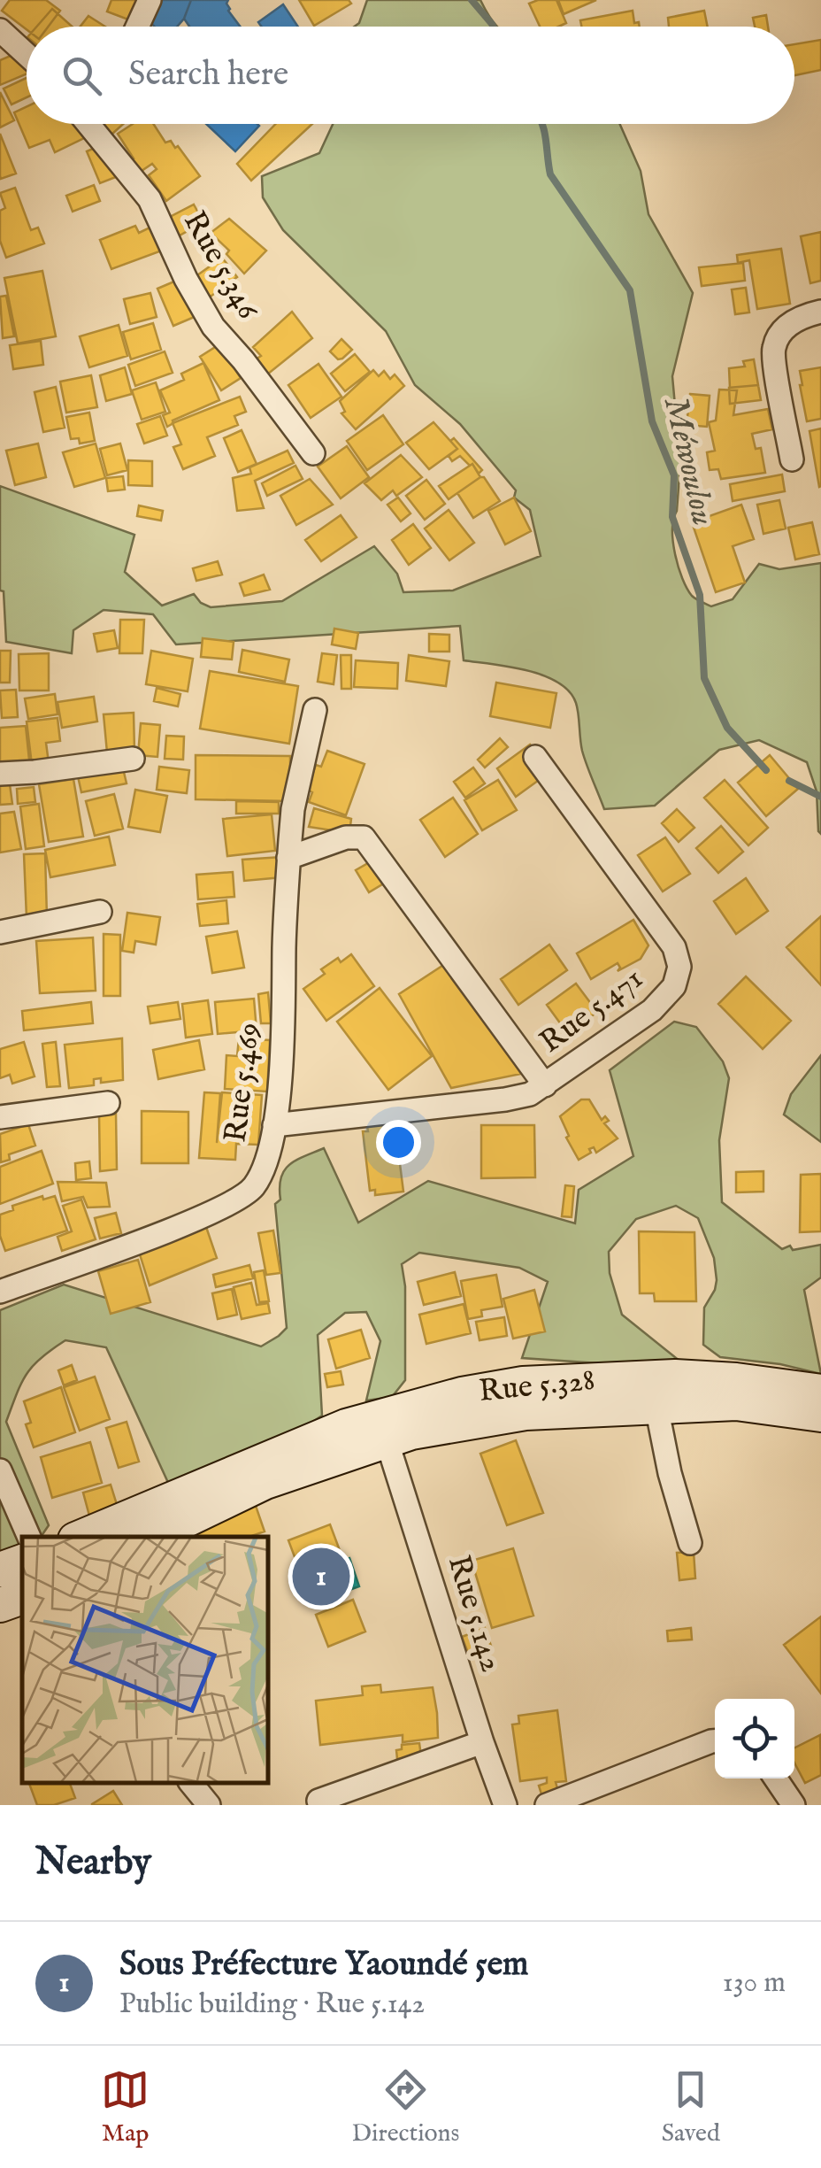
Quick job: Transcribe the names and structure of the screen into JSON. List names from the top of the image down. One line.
{"streets":{"main road":["Rue 5.328"],"street":["Rue 5.346","Rue 5.471","Rue 5.469","Rue 5.142"]},"crossings":[["Rue 5.471","Rue 5.469"],["Rue 5.328","Rue 5.142"]],"water":["Méwoulou"],"page":{"search":"Search here","pins":"1","heading":"Nearby","list":[{"mark":"1","name":"Sous Préfecture Yaoundé 5em","note":"Public building · Rue 5.142","value":"130 m"}],"nav":["Map","Directions","Saved"]}}
